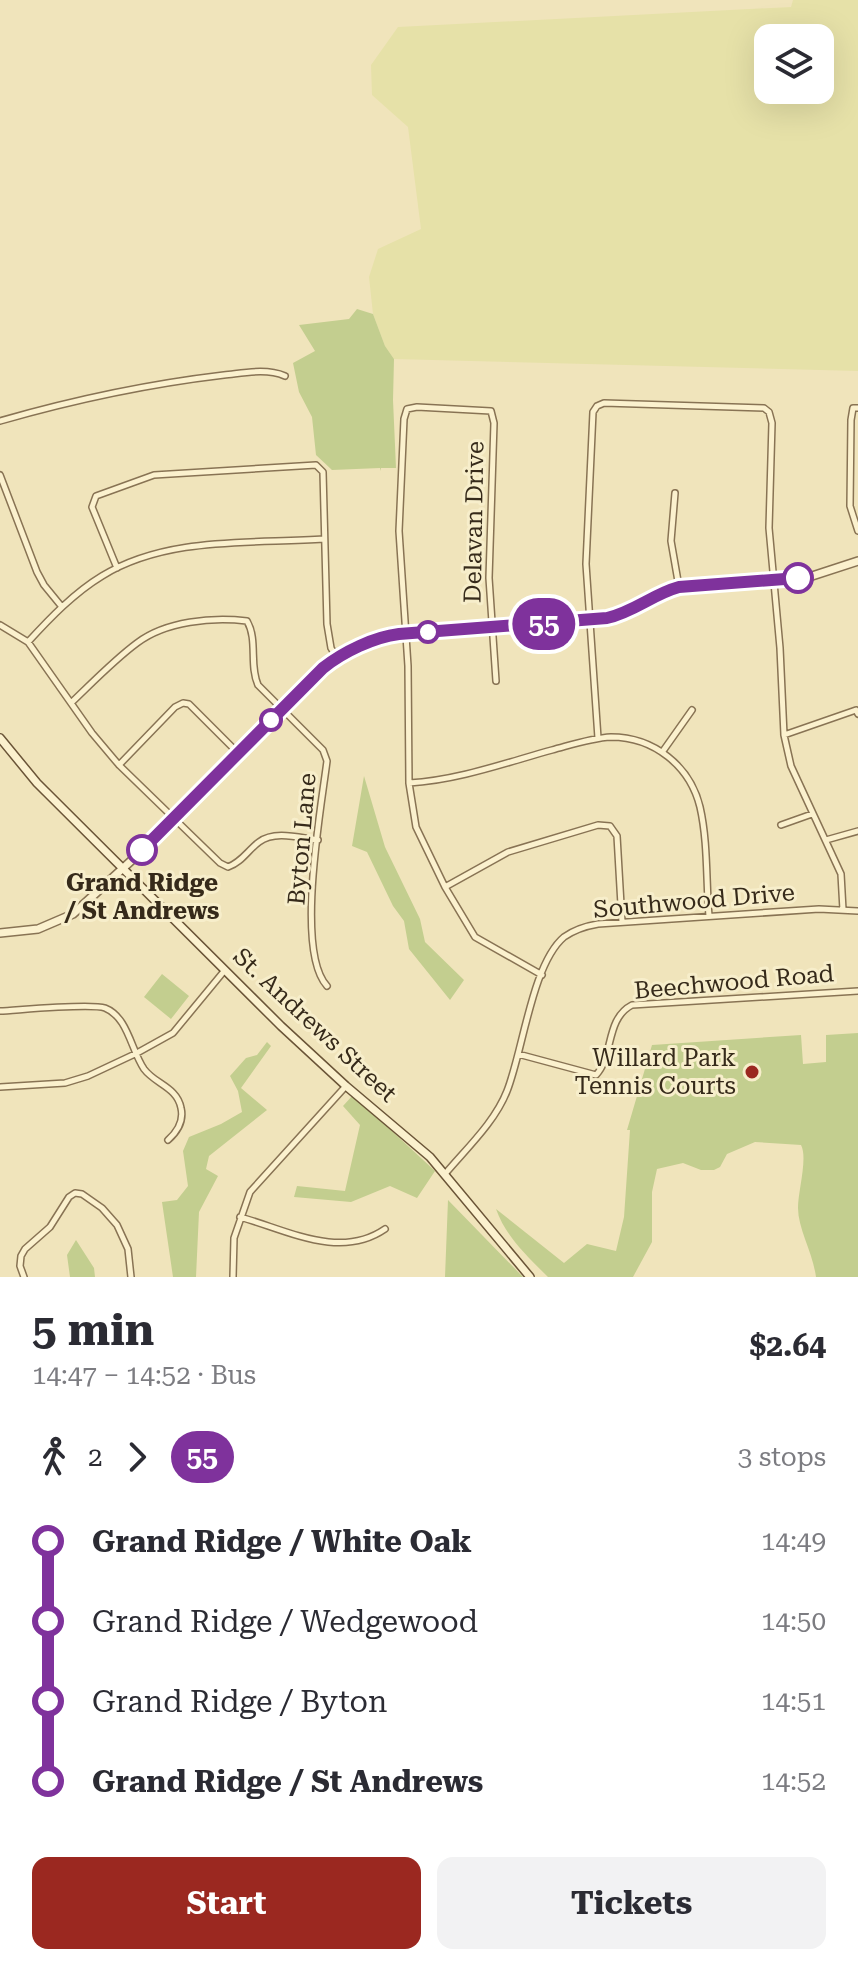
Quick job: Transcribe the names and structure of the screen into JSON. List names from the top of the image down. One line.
{"streets":{"street":["Delavan Drive","Byton Lane","Southwood Drive","Beechwood Road","St. Andrews Street"]},"crossings":[["Southwood Drive","Beechwood Road"],["Southwood Drive","St. Andrews Street"]],"places":["Grand Ridge / St Andrews","Willard Park Tennis Courts"],"lines":["bus line 55"],"page":{"on_map":"55","heading":["5 min","14:47 – 14:52 · Bus","$2.64"],"legs":["2","55","3 stops"],"list":[{"name":"Grand Ridge / White Oak","value":"14:49"},{"name":"Grand Ridge / Wedgewood","value":"14:50"},{"name":"Grand Ridge / Byton","value":"14:51"},{"name":"Grand Ridge / St Andrews","value":"14:52"}],"buttons":["Start","Tickets"]}}
